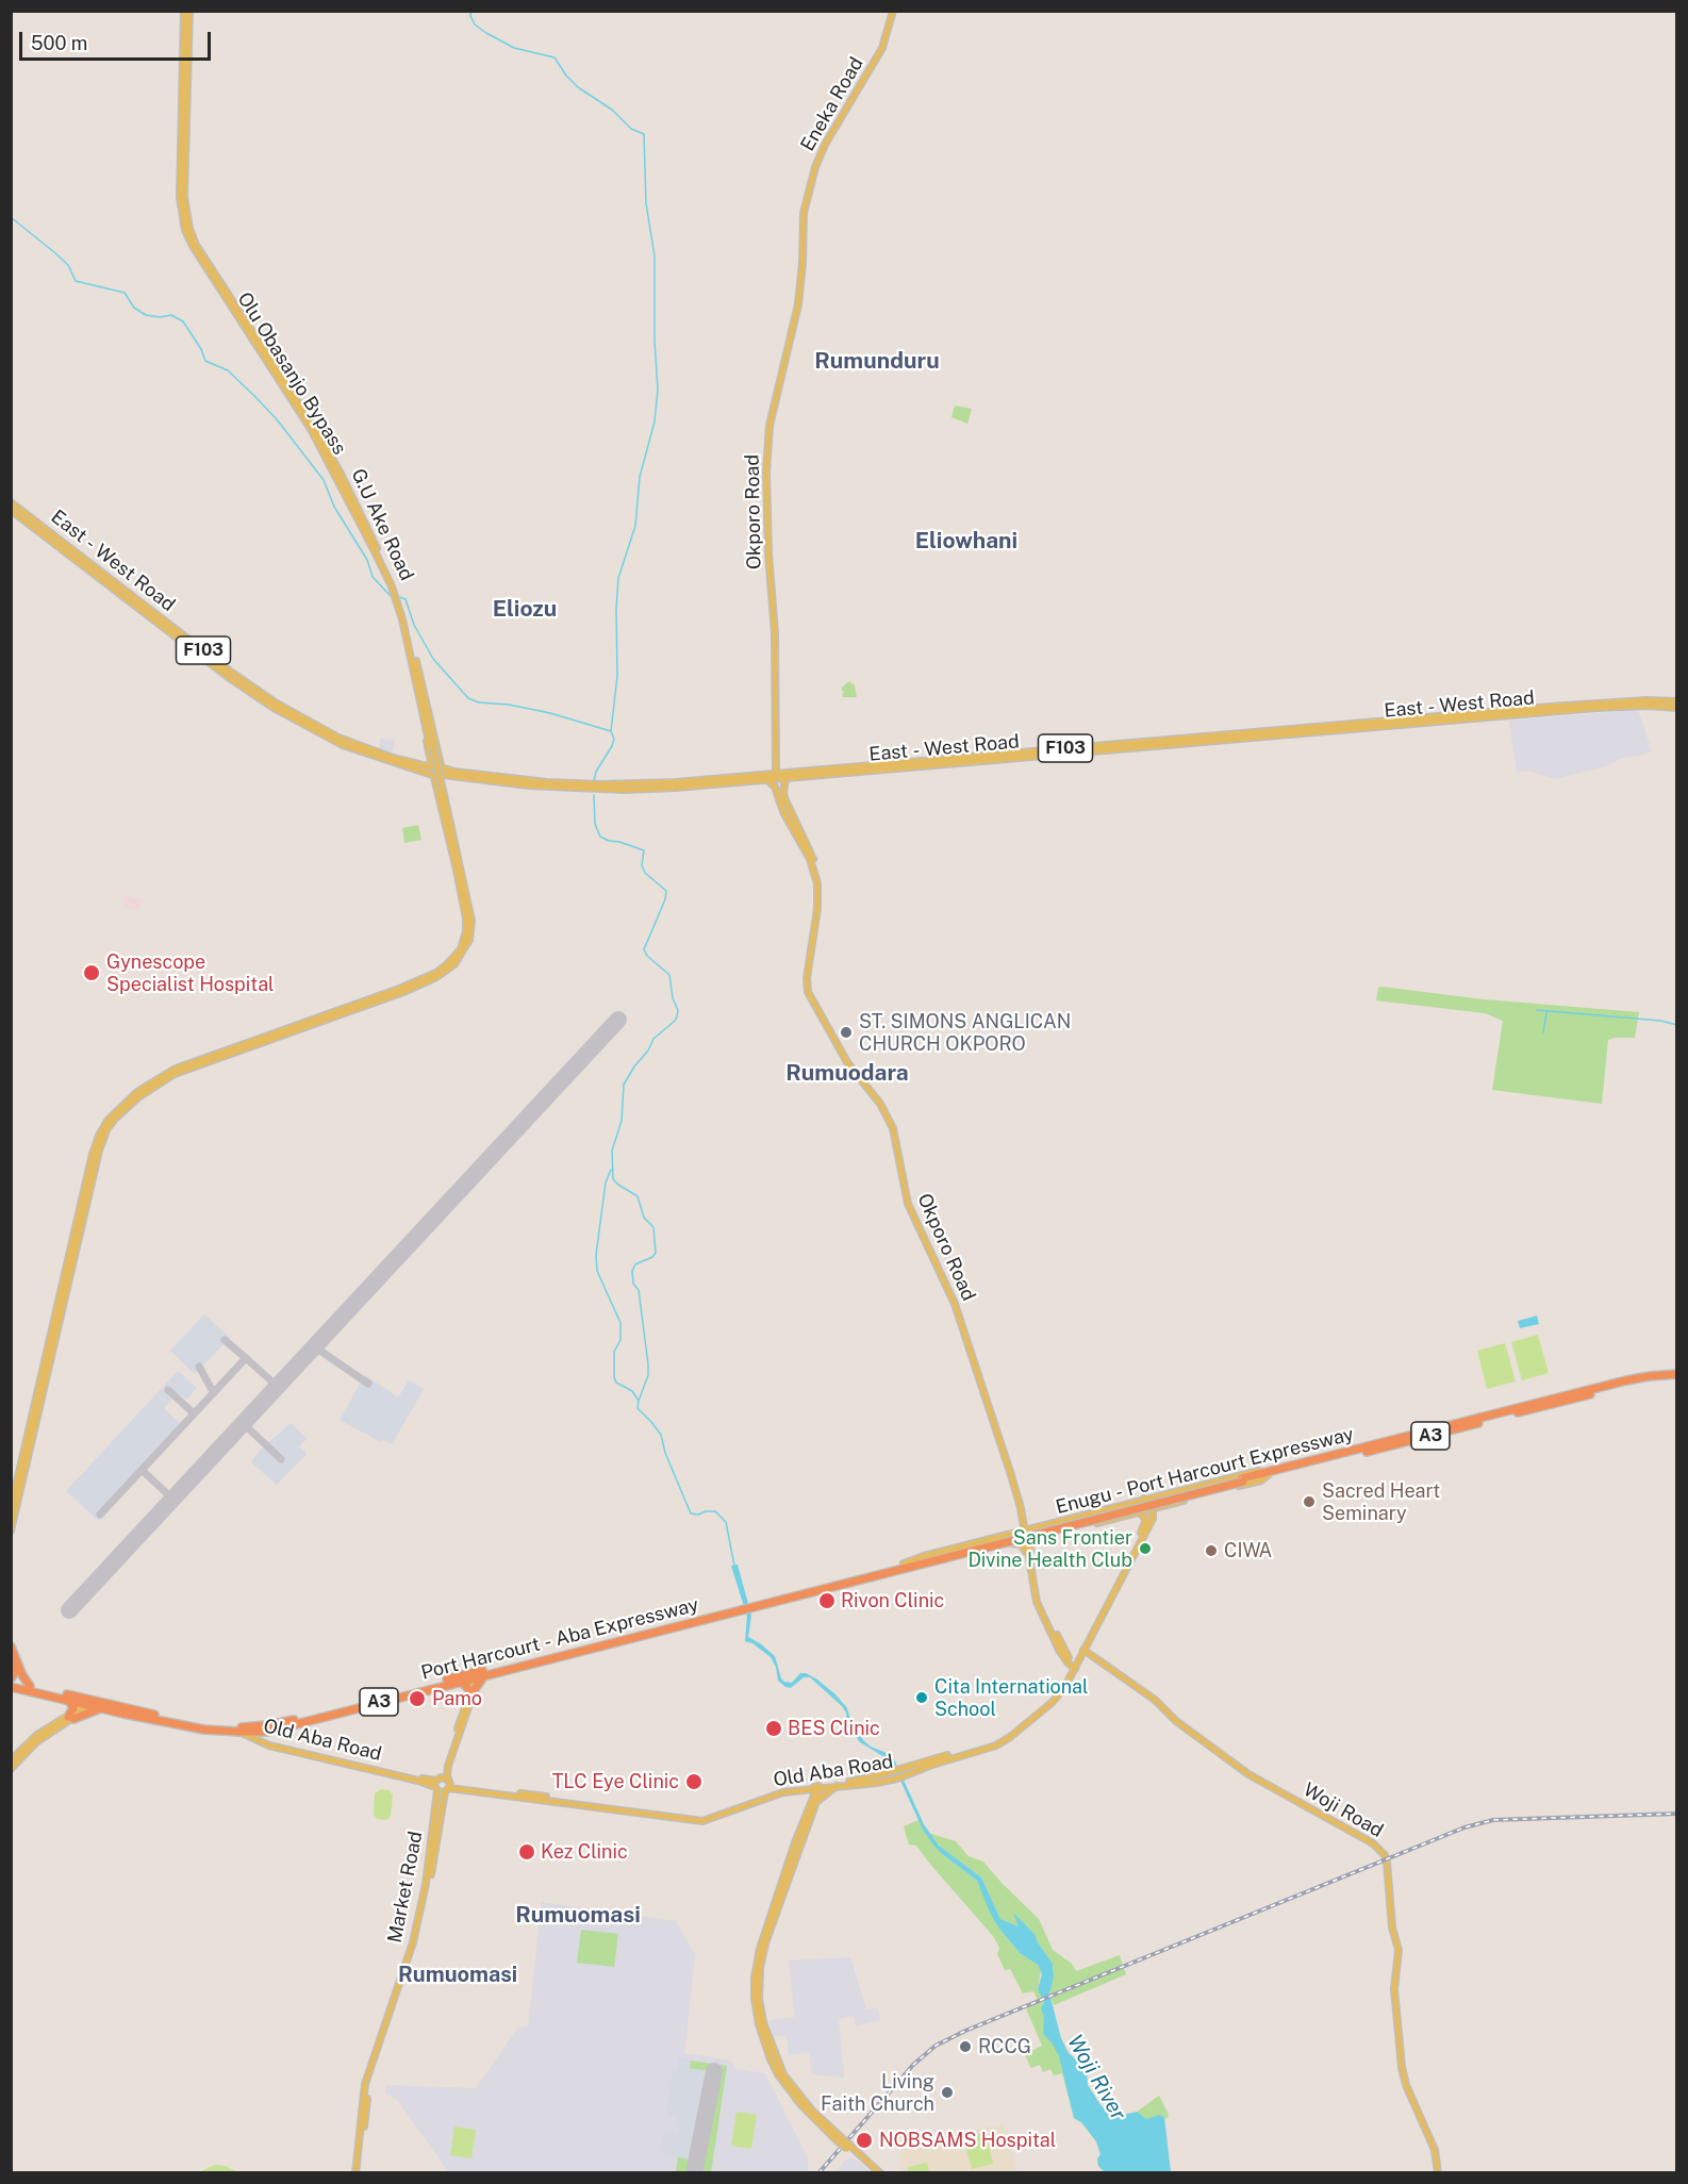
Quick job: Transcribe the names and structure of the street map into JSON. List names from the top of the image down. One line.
{"streets":{"highway":["A3","Enugu - Port Harcourt Expressway","Port Harcourt - Aba Expressway"],"main road":["Eneka Road","Olu Obasanjo Bypass","Okporo Road","G.U Ake Road","East - West Road","F103","Old Aba Road","Woji Road","Market Road"]},"crossings":[["Eneka Road","Okporo Road"],["Olu Obasanjo Bypass","G.U Ake Road"],["Okporo Road","East - West Road"],["Okporo Road","Old Aba Road"],["East - West Road","F103"],["Enugu - Port Harcourt Expressway","Port Harcourt - Aba Expressway"],["Port Harcourt - Aba Expressway","Old Aba Road"],["Port Harcourt - Aba Expressway","Market Road"],["Old Aba Road","Woji Road"],["Old Aba Road","Market Road"]],"districts":["Rumunduru","Eliowhani","Eliozu","Rumuodara","Rumuomasi","Rumuomasi"],"water":["Woji River"],"places":["Gynescope Specialist Hospital","ST. SIMONS ANGLICAN CHURCH OKPORO","Sacred Heart Seminary","Sans Frontier Divine Health Club","CIWA","Rivon Clinic","Cita International School","Pamo","BES Clinic","TLC Eye Clinic","Kez Clinic","RCCG","Living Faith Church","NOBSAMS Hospital"],"scale_bar":"500 m"}
